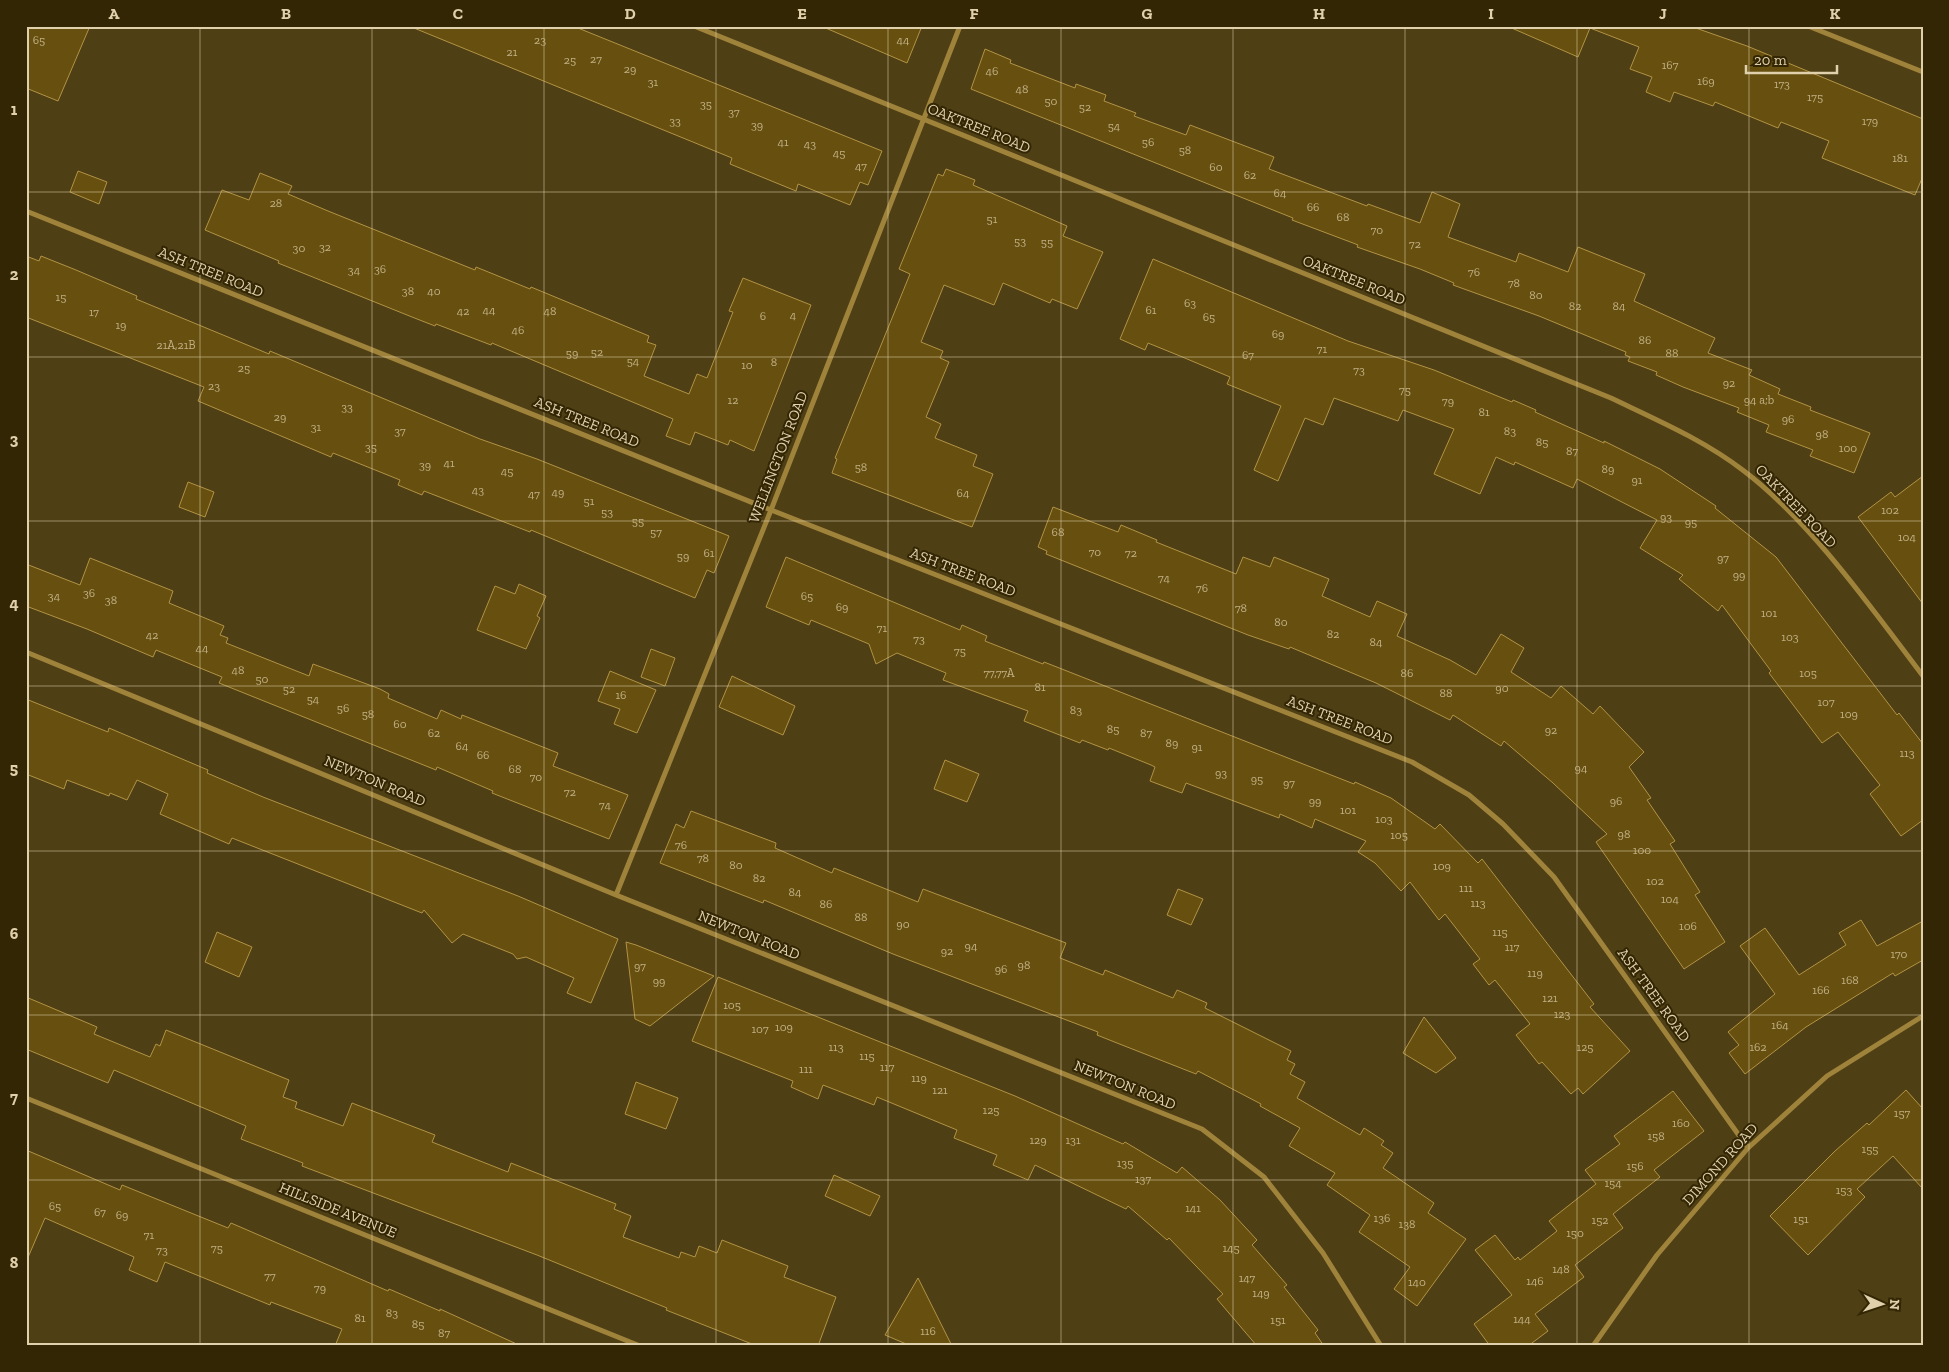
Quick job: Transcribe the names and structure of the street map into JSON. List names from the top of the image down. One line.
{"streets":{"street":["OAKTREE ROAD","ASH TREE ROAD","WELLINGTON ROAD","NEWTON ROAD","DIMOND ROAD","HILLSIDE AVENUE"]},"crossings":[["OAKTREE ROAD","WELLINGTON ROAD"],["ASH TREE ROAD","WELLINGTON ROAD"],["ASH TREE ROAD","DIMOND ROAD"],["WELLINGTON ROAD","NEWTON ROAD"]],"house_numbers":["65","23","44","21","27","25","167","29","46","169","31","173","48","175","50","35","52","37","33","179","39","54","41","56","43","58","45","181","47","60","62","64","28","66","68","51","70","53","55","72","32","30","36","34","76","78","38","40","80","15","63","82","84","44","61","42","48","17","4","6","65","19","46","69","86","21A,21B","71","52","59","88","67","54","8","10","25","73","92","23","75","12","94 a;b","79","33","81","29","96","31","37","83","98","85","35","100","87","41","39","58","89","45","91","43","49","64","47","51","102","53","93","55","95","57","68","104","70","61","72","59","97","99","74","76","36","34","65","38","69","78","101","80","71","82","42","103","73","84","44","75","48","77,77A","86","105","50","81","90","52","88","16","54","107","56","83","58","109","60","85","92","62","87","89","64","91","113","66","94","68","93","70","95","97","72","99","96","74","101","103","98","105","76","100","78","80","109","82","102","111","84","104","113","86","88","90","106","115","94","117","92","170","98","97","96","119","168","99","166","121","105","123","164","109","107","113","125","162","115","117","111","119","121","125","157","160","158","129","131","155","135","156","137","154","153","65","141","67","69","136","151","152","138","150","71","75","145","73","148","77","147","146","140","79","149","83","81","144","151","85","116","87"],"scale_bar":"20 m","north":"right","grid":{"columns":["A","B","C","D","E","F","G","H","I","J","K"],"rows":["1","2","3","4","5","6","7","8"]}}
